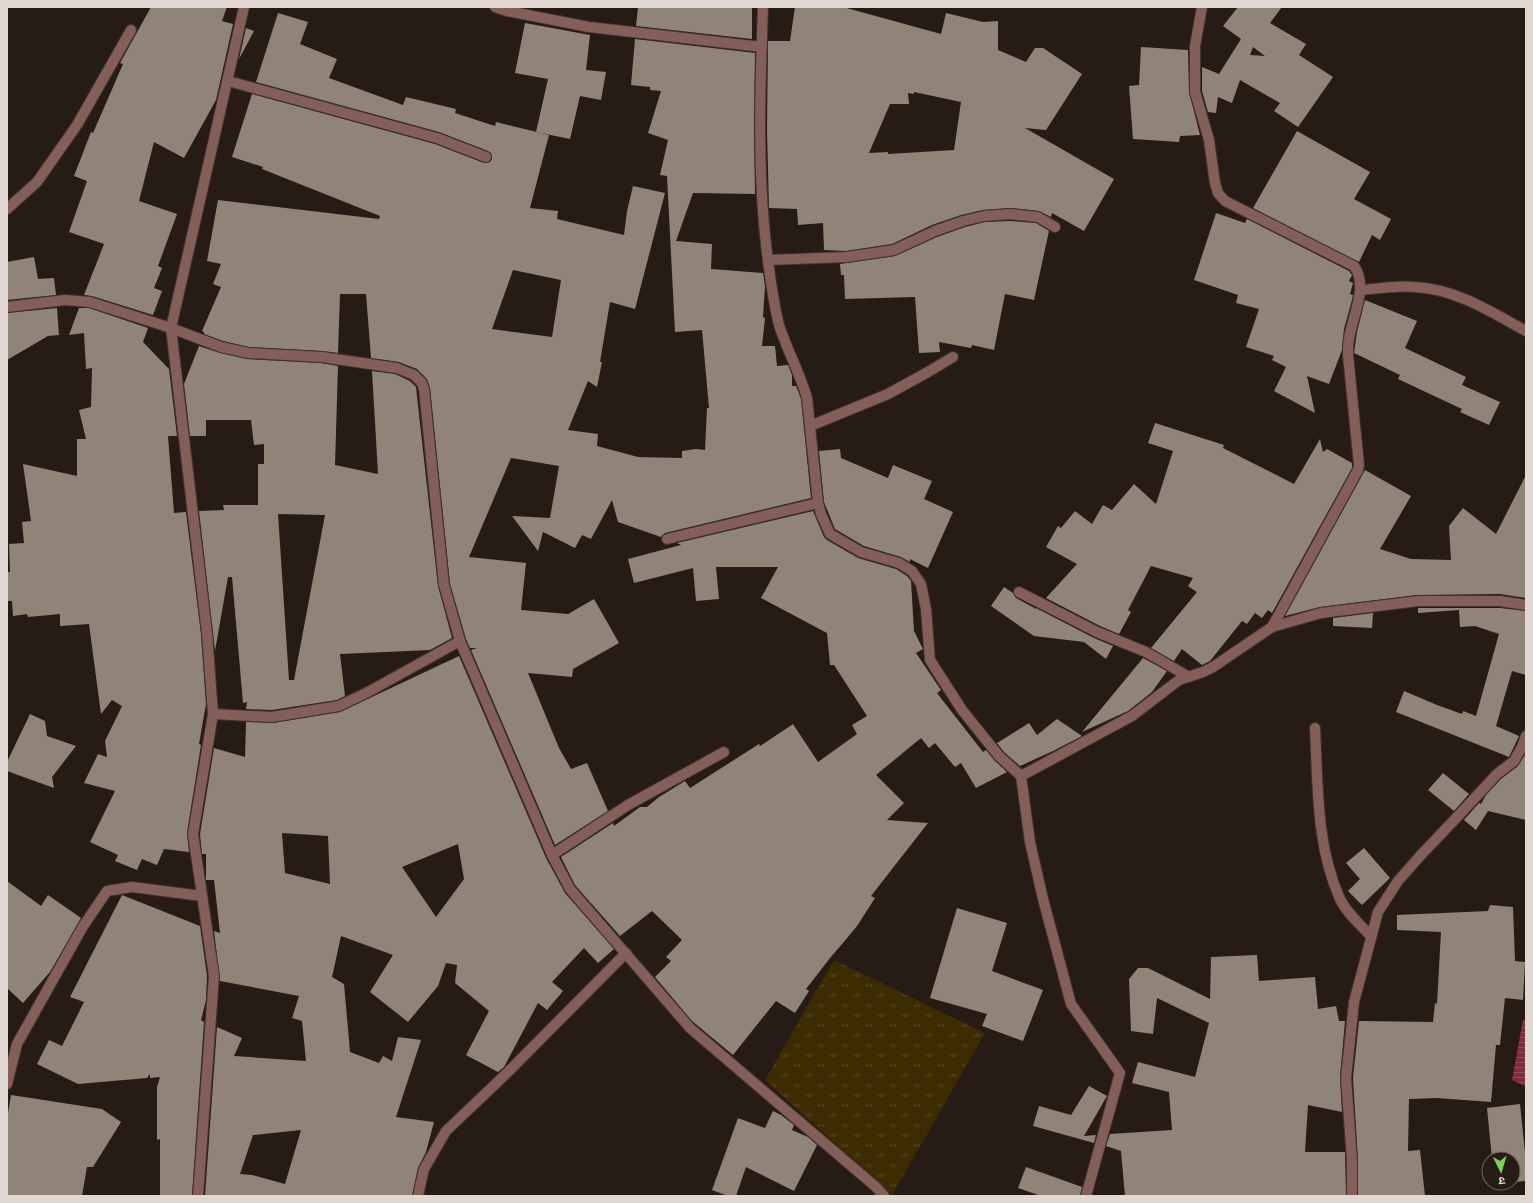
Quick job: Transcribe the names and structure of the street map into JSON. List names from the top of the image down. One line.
{"north":"bottom"}
